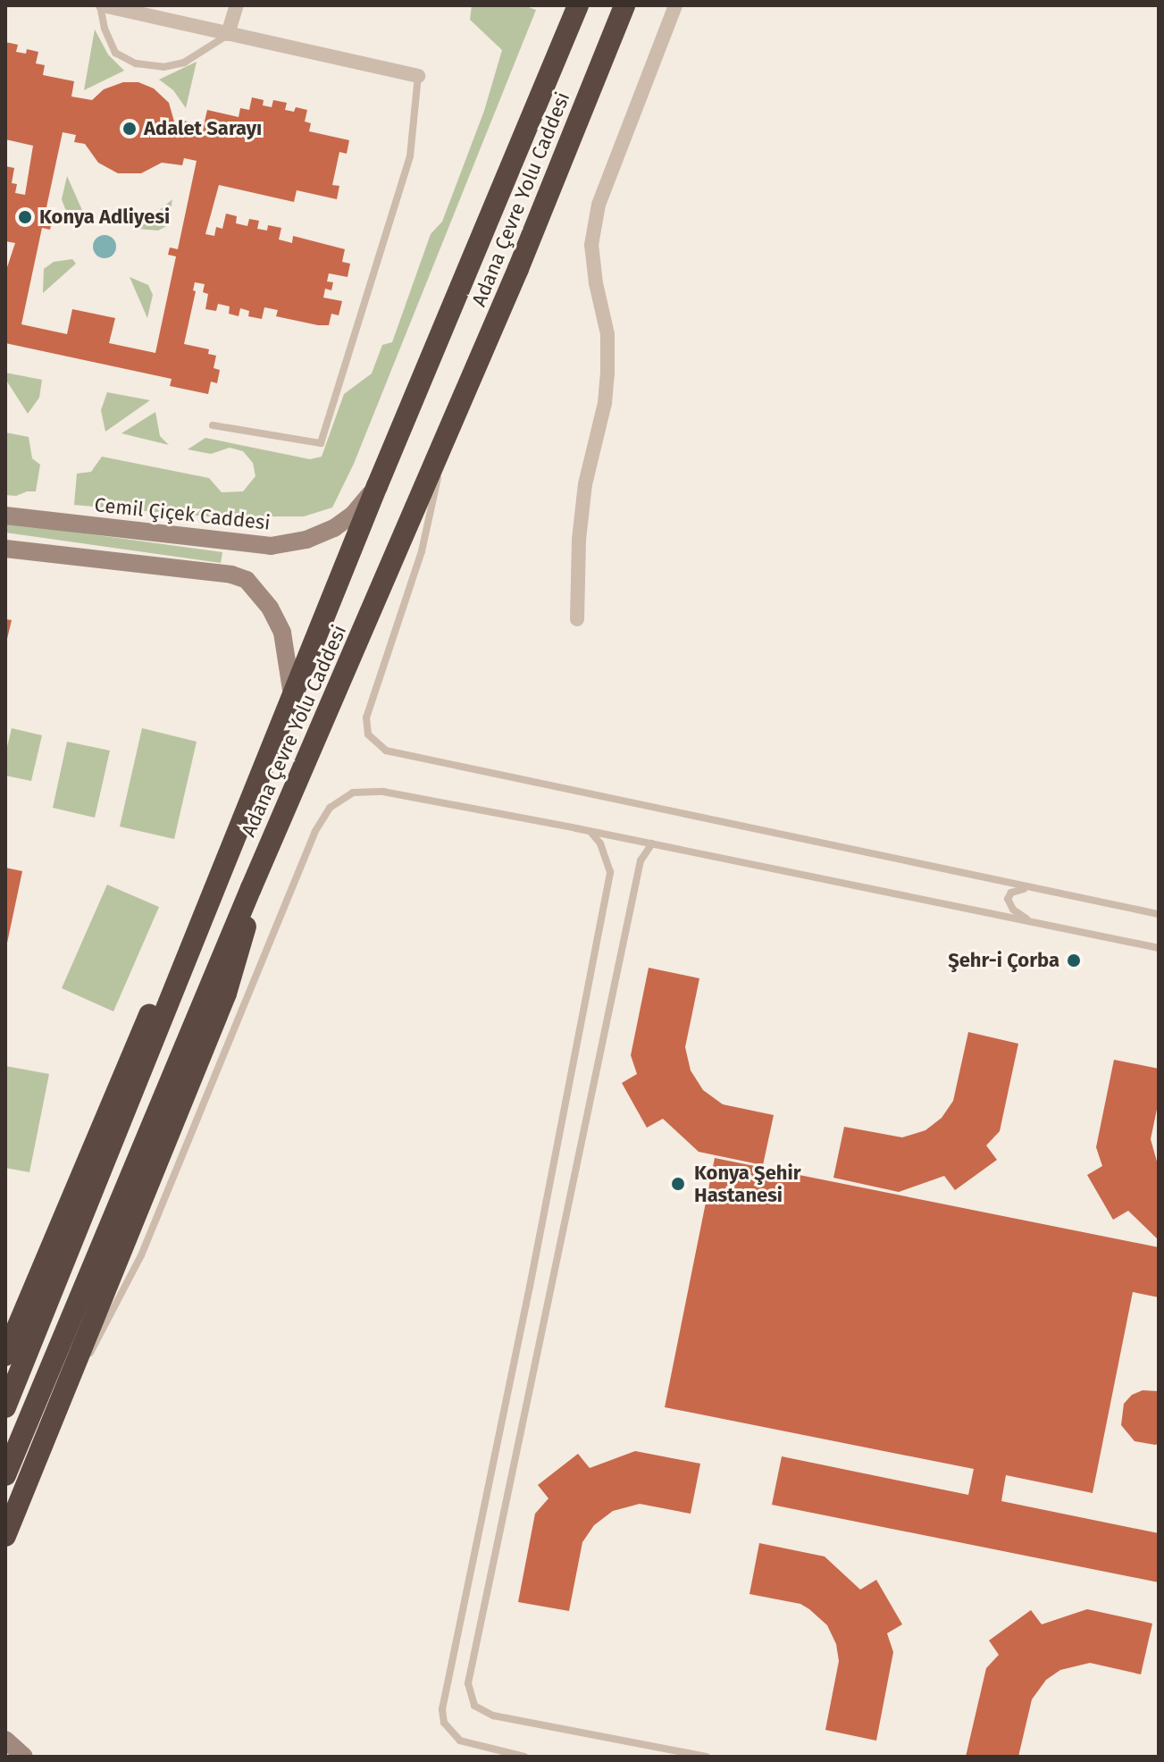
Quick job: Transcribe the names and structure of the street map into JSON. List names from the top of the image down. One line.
{"streets":{"highway":["Adana Çevre Yolu Caddesi"],"street":["Cemil Çiçek Caddesi"]},"crossings":[["Adana Çevre Yolu Caddesi","Cemil Çiçek Caddesi"]],"places":["Adalet Sarayı","Konya Adliyesi","Şehr-i Çorba","Konya Şehir Hastanesi"]}
